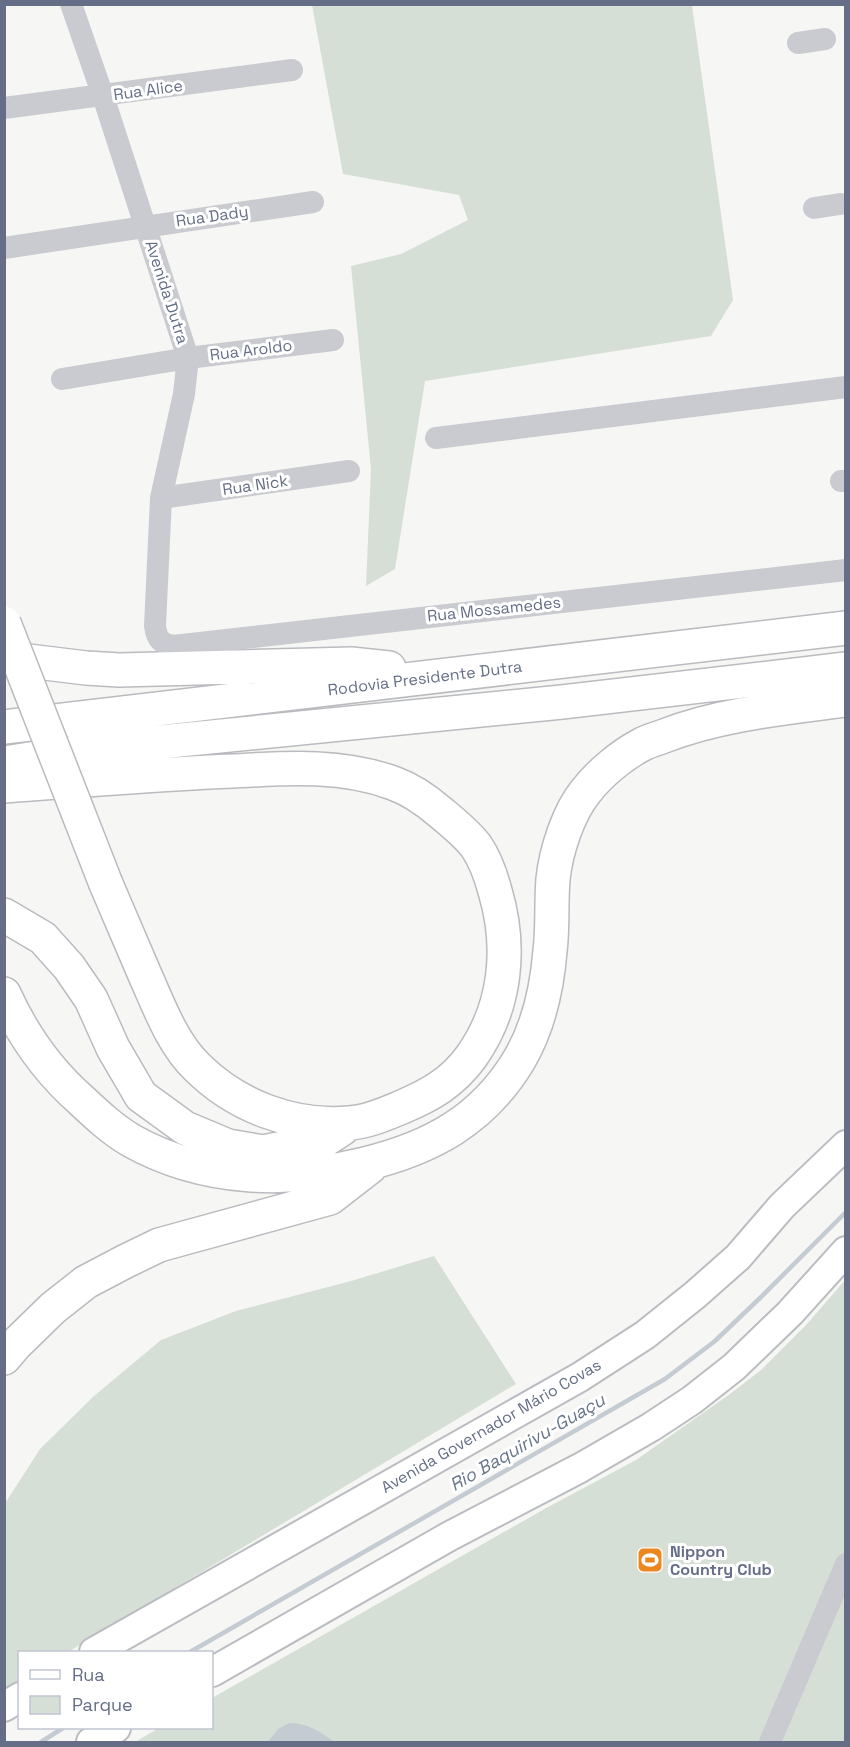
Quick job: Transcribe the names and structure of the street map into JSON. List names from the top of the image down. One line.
{"streets":{"highway":["Rodovia Presidente Dutra"],"main road":["Avenida Governador Mário Covas"],"street":["Rua Alice","Rua Dady","Avenida Dutra","Rua Aroldo","Rua Nick","Rua Mossamedes"]},"crossings":[["Rua Alice","Avenida Dutra"],["Rua Dady","Avenida Dutra"],["Avenida Dutra","Rua Aroldo"],["Avenida Dutra","Rua Nick"],["Avenida Dutra","Rua Mossamedes"]],"water":["Rio Baquirivu-Guaçu"],"places":{"sports":["Nippon Country Club"]},"legend":["Rua","Parque"]}
